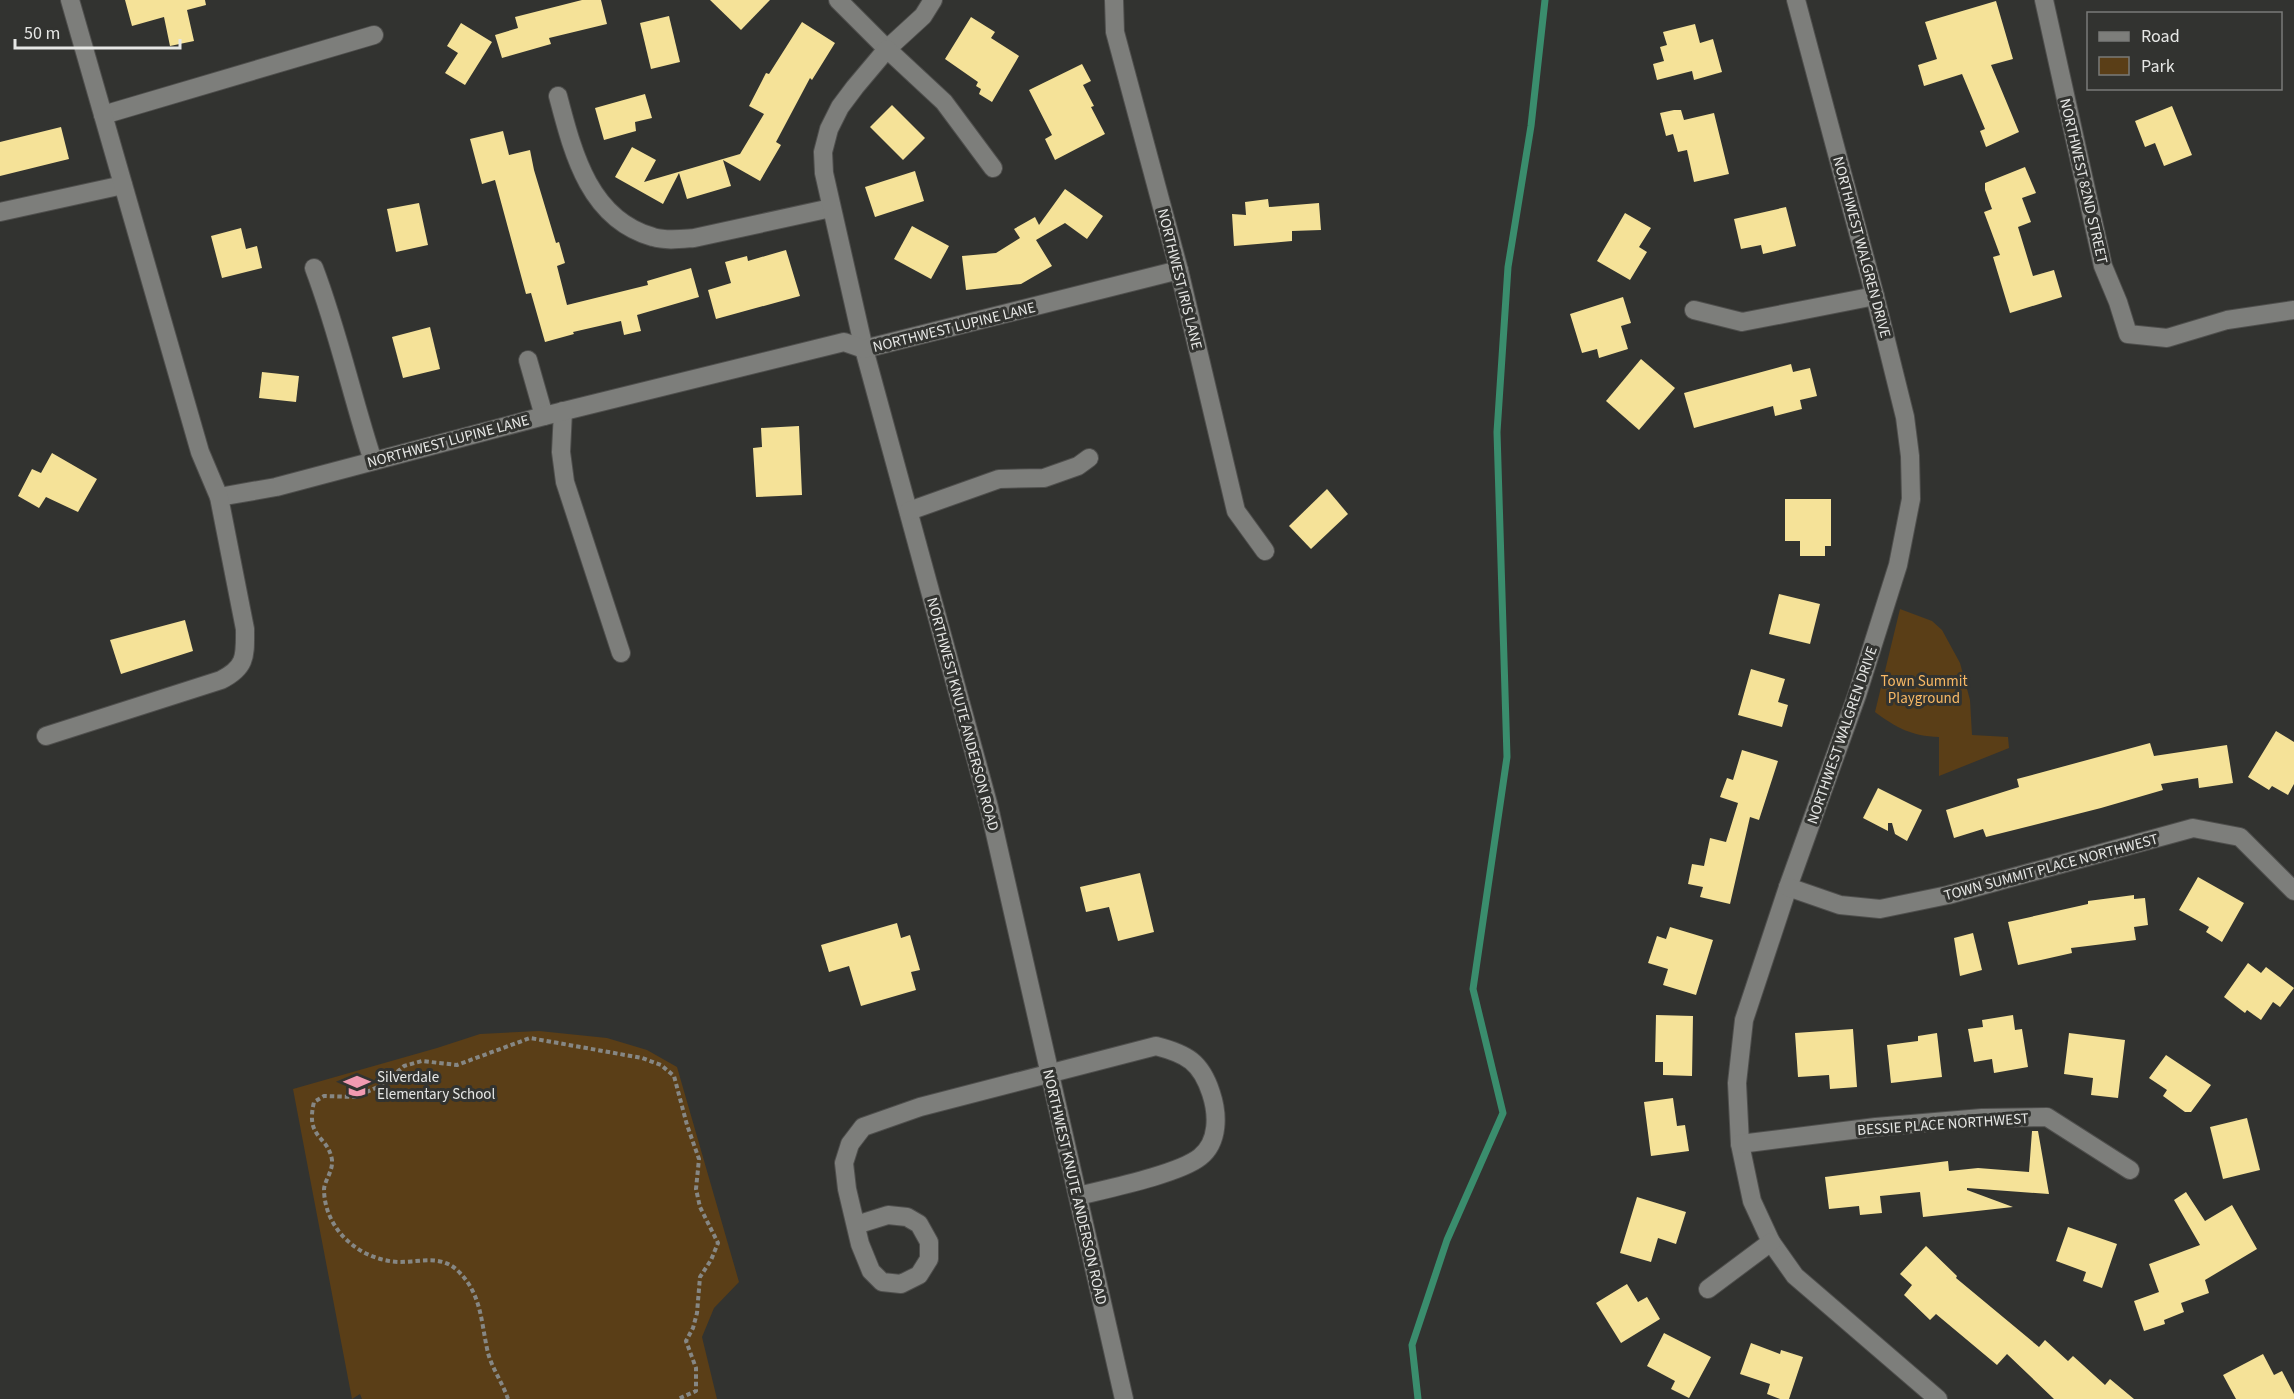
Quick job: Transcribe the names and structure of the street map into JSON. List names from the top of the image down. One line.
{"streets":{"street":["NORTHWEST 82ND STREET","NORTHWEST WALGREN DRIVE","NORTHWEST IRIS LANE","NORTHWEST LUPINE LANE","NORTHWEST KNUTE ANDERSON ROAD","TOWN SUMMIT PLACE NORTHWEST","BESSIE PLACE NORTHWEST"]},"crossings":[["NORTHWEST WALGREN DRIVE","TOWN SUMMIT PLACE NORTHWEST"],["NORTHWEST WALGREN DRIVE","BESSIE PLACE NORTHWEST"],["NORTHWEST IRIS LANE","NORTHWEST LUPINE LANE"],["NORTHWEST LUPINE LANE","NORTHWEST KNUTE ANDERSON ROAD"]],"parks":["Town Summit Playground"],"places":{"school or university":["Silverdale Elementary School"]},"legend":["Road","Park"],"scale_bar":"50 m"}
